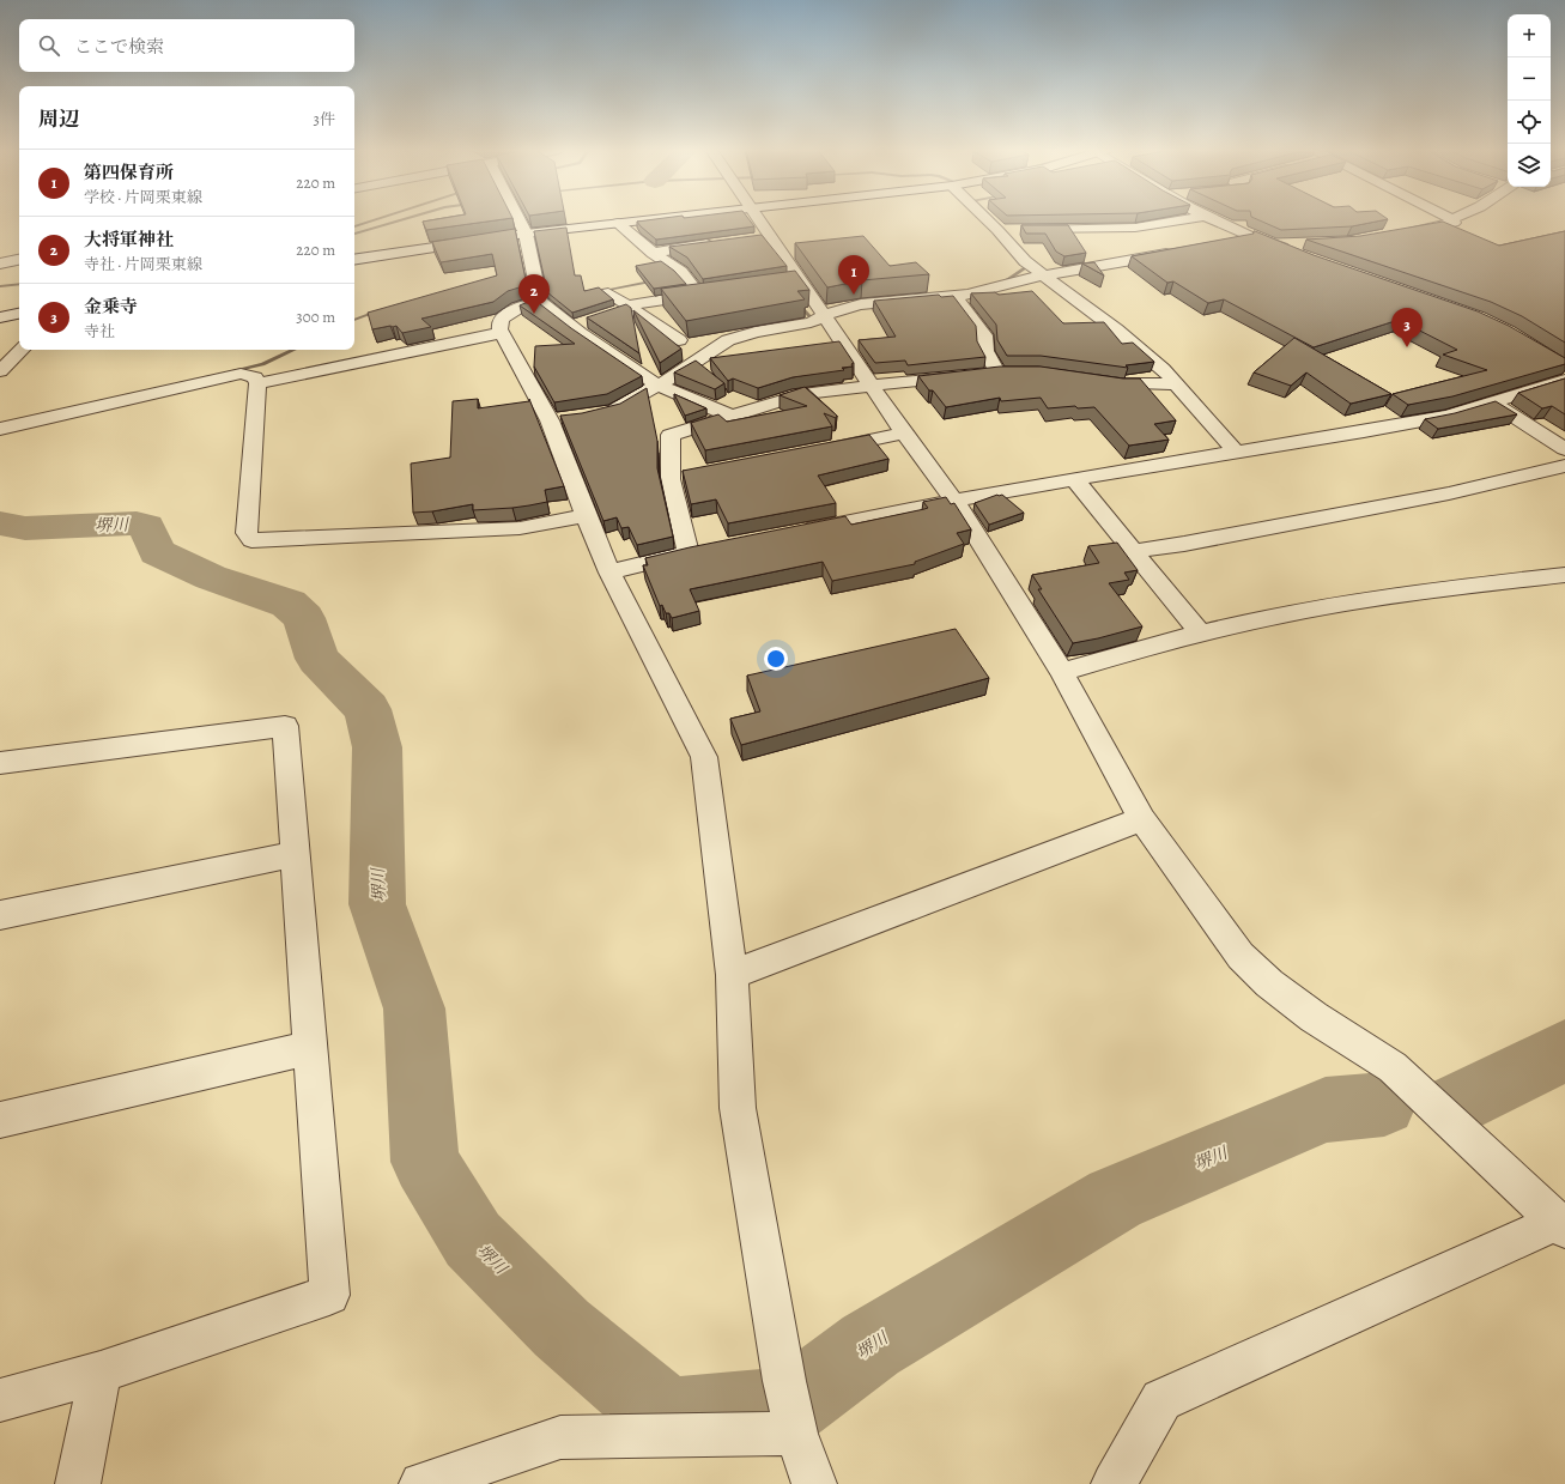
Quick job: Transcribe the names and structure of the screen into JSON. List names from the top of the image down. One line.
{"water":["堺川"],"page":{"map_buttons":["+","−"],"search":"ここで検索","heading":["周辺","3件"],"list":[{"mark":"1","name":"第四保育所","note":"学校 · 片岡栗東線","value":"220 m"},{"mark":"2","name":"大将軍神社","note":"寺社 · 片岡栗東線","value":"220 m"},{"mark":"3","name":"金乗寺","note":"寺社","value":"300 m"}],"pins":["1","2","3"]}}
